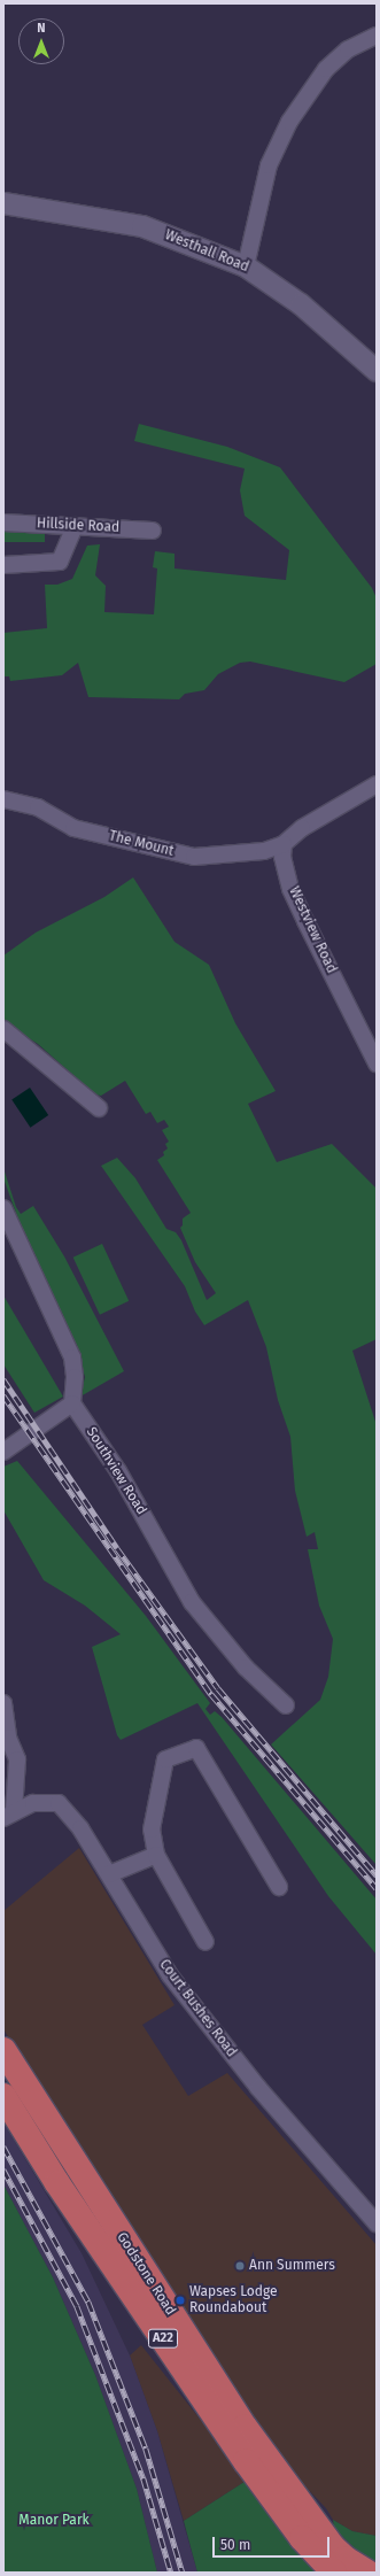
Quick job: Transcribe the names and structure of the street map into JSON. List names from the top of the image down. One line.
{"streets":{"highway":["Godstone Road","A22"],"street":["Westhall Road","Hillside Road","The Mount","Westview Road","Southview Road","Court Bushes Road"]},"crossings":[["The Mount","Westview Road"]],"parks":["Manor Park"],"places":["Ann Summers","Wapses Lodge Roundabout"],"scale_bar":"50 m","north":"top"}
